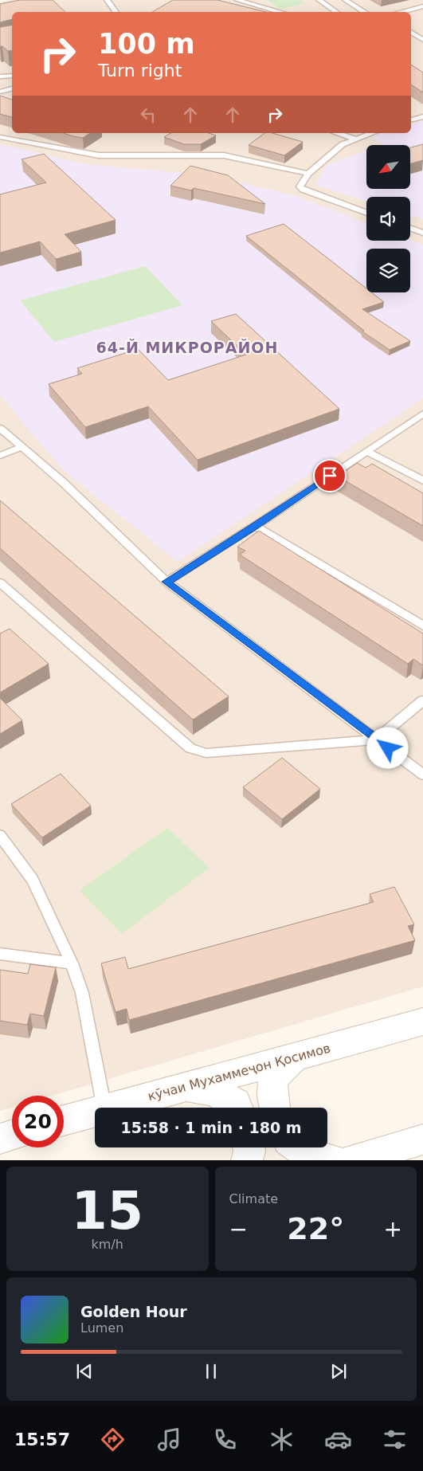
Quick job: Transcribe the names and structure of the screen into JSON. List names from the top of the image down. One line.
{"streets":{"street":["кӯчаи Мухаммеҷон Қосимов"]},"districts":["64-Й МИКРОРАЙОН"],"north":"bottom left","page":{"turn":["100 m","Turn right"],"limit":"20","trip":"15:58 · 1 min · 180 m","tile":[["15","km/h"],"Climate"],"heat":["−","22°","+"],"song":["Golden Hour","Lumen"],"tabs":"15:57"}}
